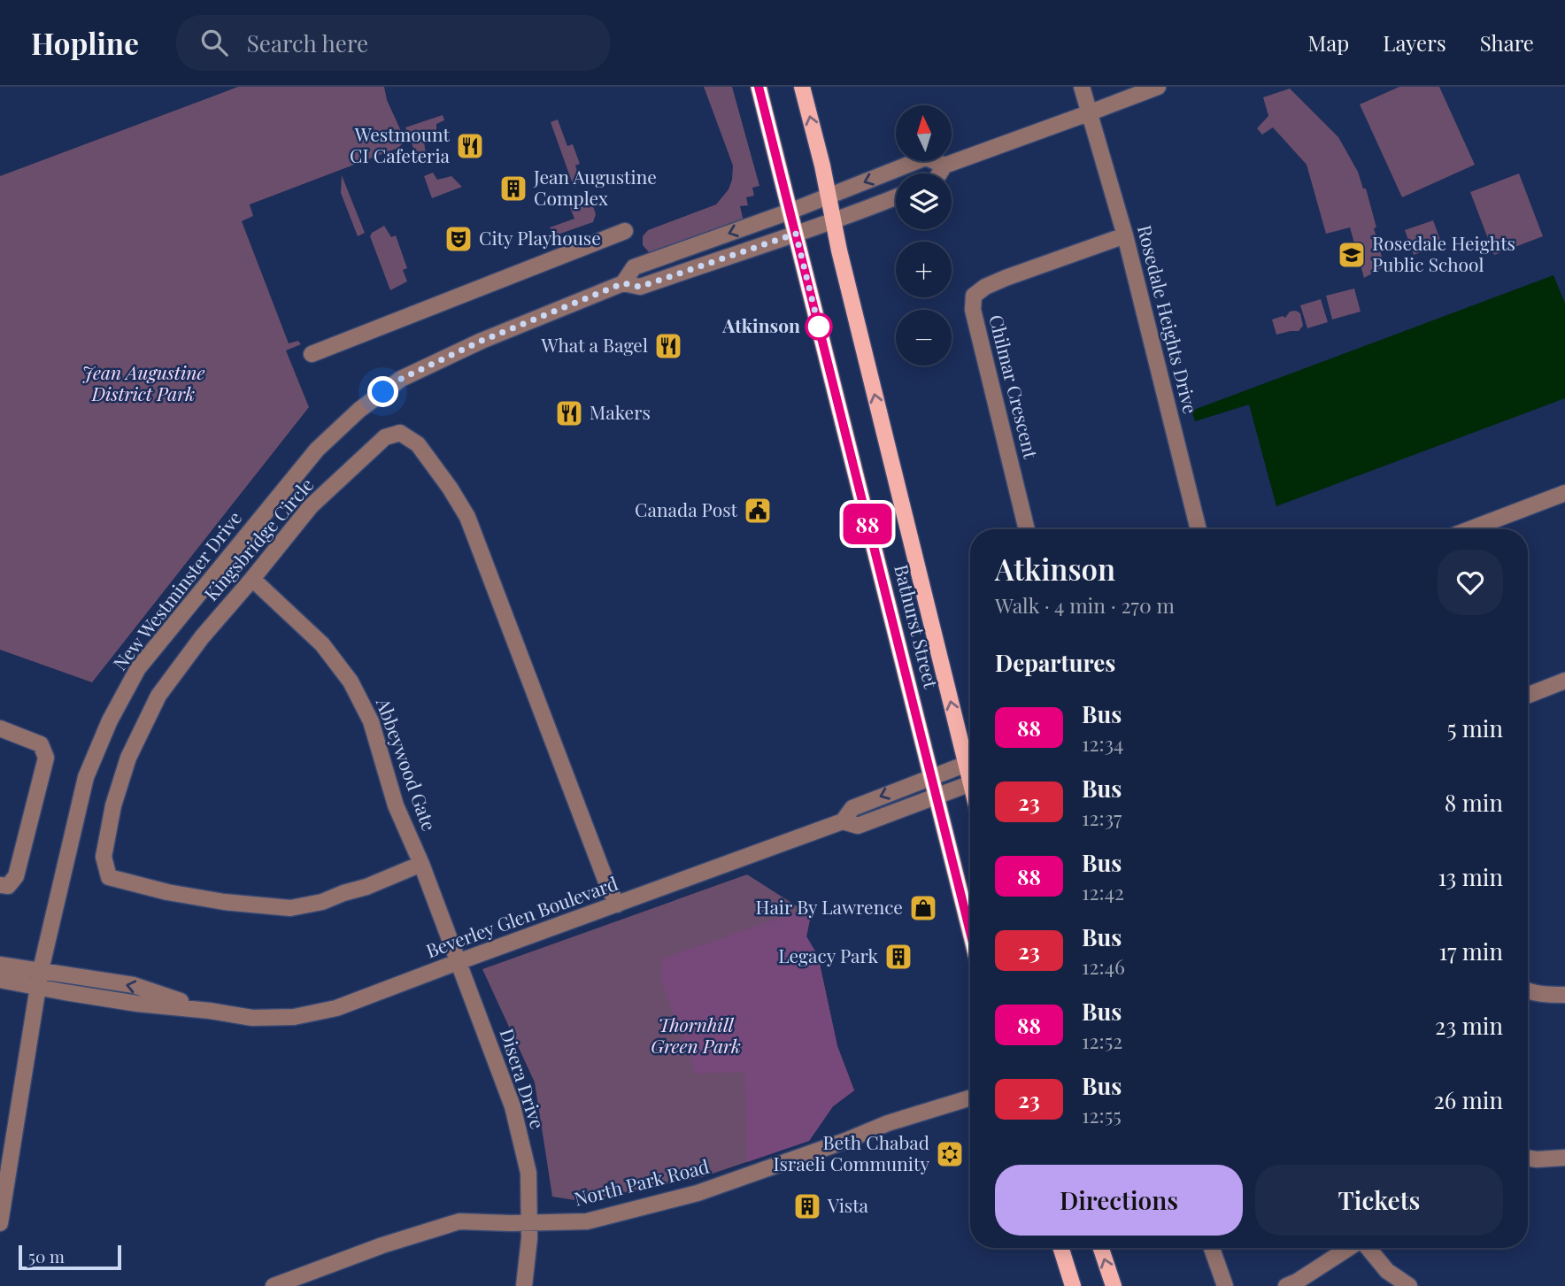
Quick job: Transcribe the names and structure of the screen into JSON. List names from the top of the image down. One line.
{"streets":{"main road":["Bathurst Street"],"street":["Rosedale Heights Drive","Chilmar Crescent","Kingsbridge Circle","New Westminster Drive","Abbeywood Gate","Beverley Glen Boulevard","Disera Drive","North Park Road"]},"crossings":[["Rosedale Heights Drive","Chilmar Crescent"],["Kingsbridge Circle","Abbeywood Gate"],["Kingsbridge Circle","Beverley Glen Boulevard"],["New Westminster Drive","Bathurst Street"],["New Westminster Drive","Beverley Glen Boulevard"],["Bathurst Street","Beverley Glen Boulevard"],["Abbeywood Gate","Beverley Glen Boulevard"],["Abbeywood Gate","Disera Drive"],["Beverley Glen Boulevard","Disera Drive"],["Disera Drive","North Park Road"]],"parks":["Jean Augustine District Park","Thornhill Green Park"],"places":{"restaurant":["Westmount CI Cafeteria","What a Bagel","Makers"],"building":["Jean Augustine Complex","Legacy Park","Vista"],"theatre":["City Playhouse"],"school or university":["Rosedale Heights Public School"],"other":["Atkinson"],"public building":["Canada Post"],"shop":["Hair By Lawrence"],"synagogue":["Beth Chabad Israeli Community"]},"lines":["bus line 88"],"scale_bar":"50 m","north":"top","page":{"header":"Hopline","search":"Search here","nav":["Map","Layers","Share"],"on_map":"88","map_buttons":["+","−"],"heading":[["Atkinson","Walk · 4 min · 270 m"],"Departures"],"list":[{"mark":"88","name":"Bus","note":"12:34","value":"5 min"},{"mark":"23","name":"Bus","note":"12:37","value":"8 min"},{"mark":"88","name":"Bus","note":"12:42","value":"13 min"},{"mark":"23","name":"Bus","note":"12:46","value":"17 min"},{"mark":"88","name":"Bus","note":"12:52","value":"23 min"},{"mark":"23","name":"Bus","note":"12:55","value":"26 min"}],"buttons":["Directions","Tickets"],"scale":"50 m"}}
